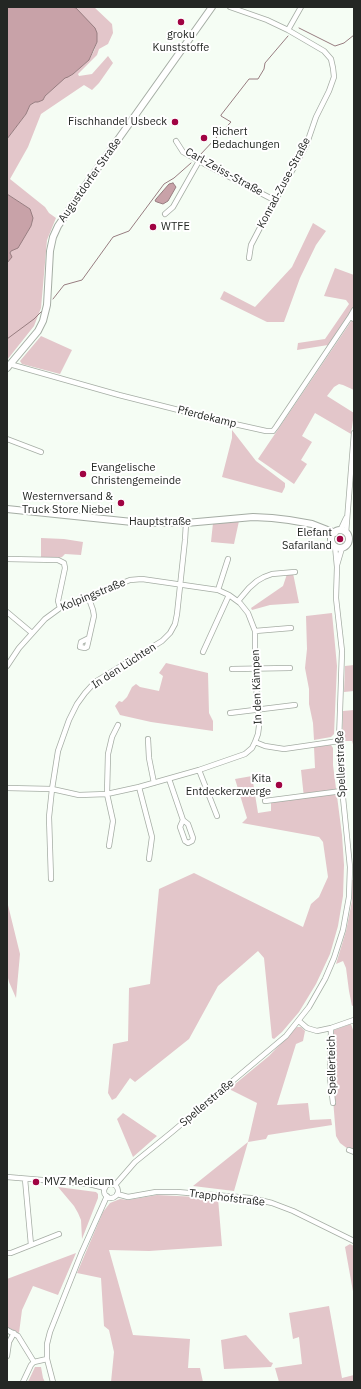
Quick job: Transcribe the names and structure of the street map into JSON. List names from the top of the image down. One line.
{"streets":{"main road":["Augustdorfer Straße","Hauptstraße"],"street":["Carl-Zeiss-Straße","Konrad-Zuse-Straße","Pferdekamp","Kolpingstraße","In den Lüchten","In den Kämpen","Spellerstraße","Spellerteich","Trapphofstraße"]},"crossings":[["Carl-Zeiss-Straße","Konrad-Zuse-Straße"],["Augustdorfer Straße","Pferdekamp"],["Hauptstraße","In den Lüchten"],["Kolpingstraße","In den Lüchten"],["Kolpingstraße","In den Kämpen"],["In den Lüchten","In den Kämpen"],["Spellerstraße","Trapphofstraße"]],"places":["groku Kunststoffe","Fischhandel Usbeck","Richert Bedachungen","WTFE","Evangelische Christengemeinde","Westernversand & Truck Store Niebel","Elefant Safariland","Kita Entdeckerzwerge","MVZ Medicum"]}
